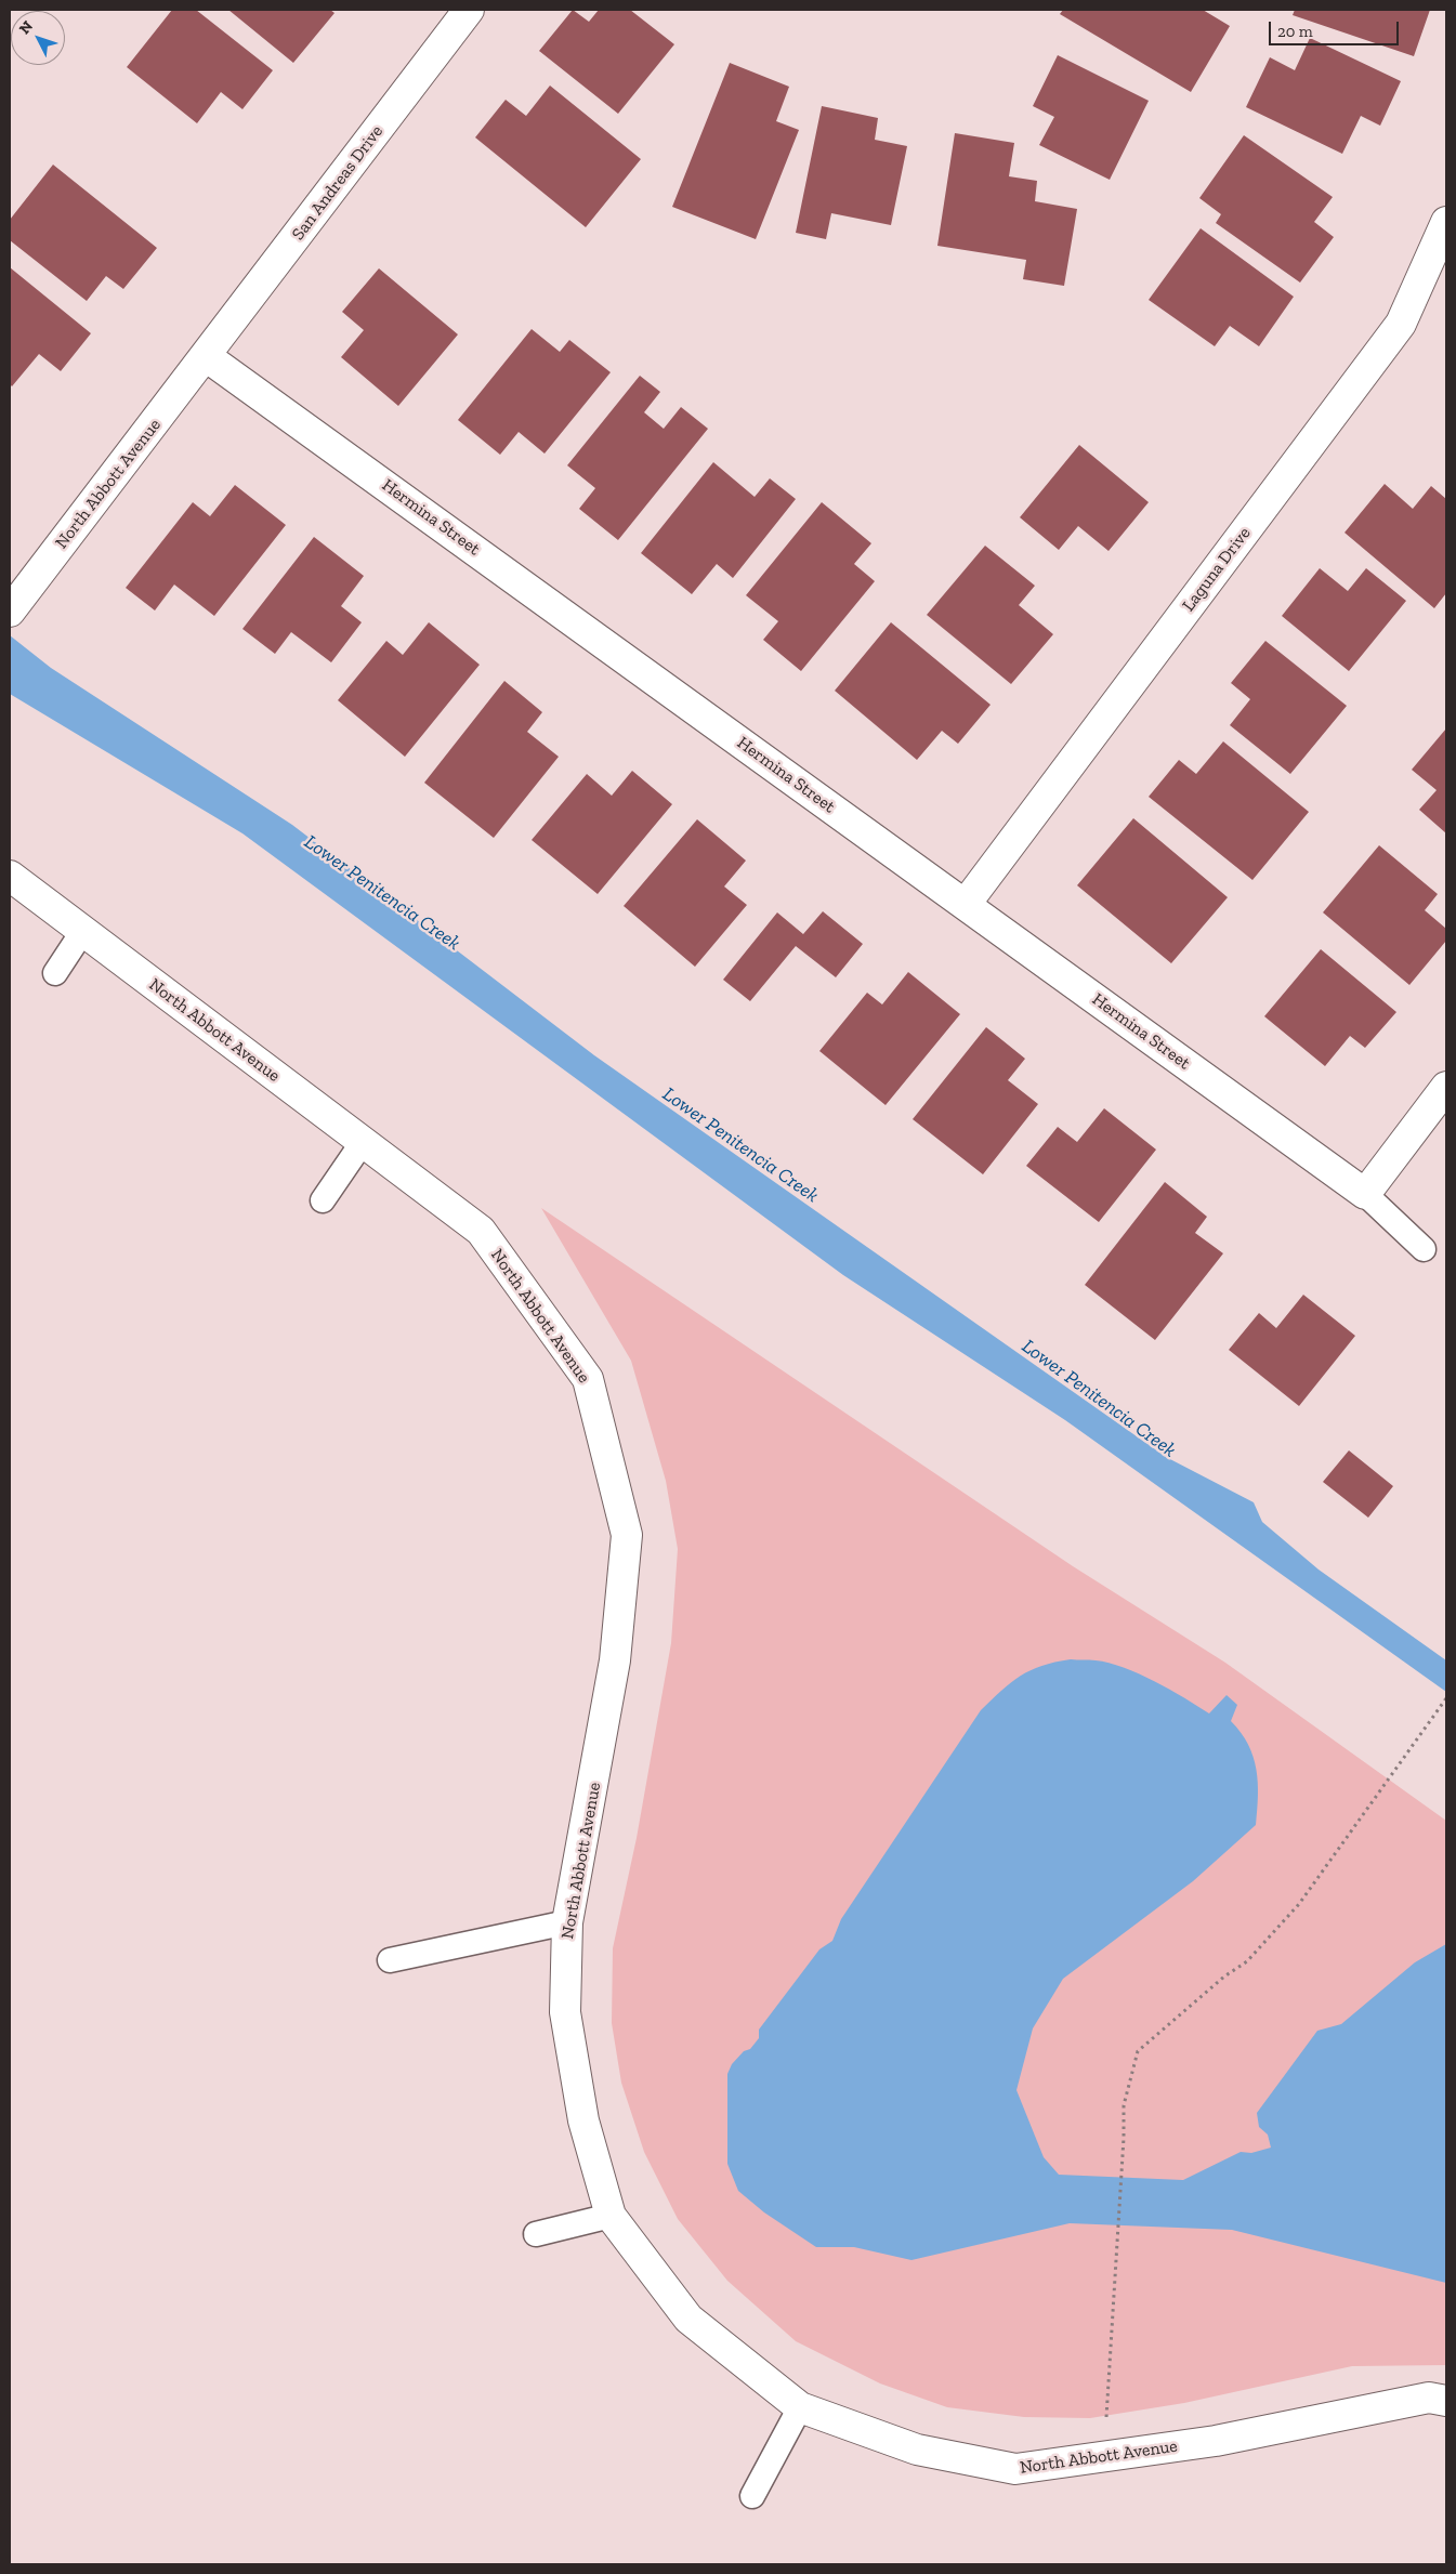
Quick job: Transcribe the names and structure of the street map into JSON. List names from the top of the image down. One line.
{"streets":{"street":["San Andreas Drive","North Abbott Avenue","Hermina Street","Laguna Drive"]},"crossings":[["San Andreas Drive","North Abbott Avenue"],["San Andreas Drive","Hermina Street"],["North Abbott Avenue","Hermina Street"],["Hermina Street","Laguna Drive"]],"water":["Lower Penitencia Creek"],"scale_bar":"20 m","north":"top left"}
